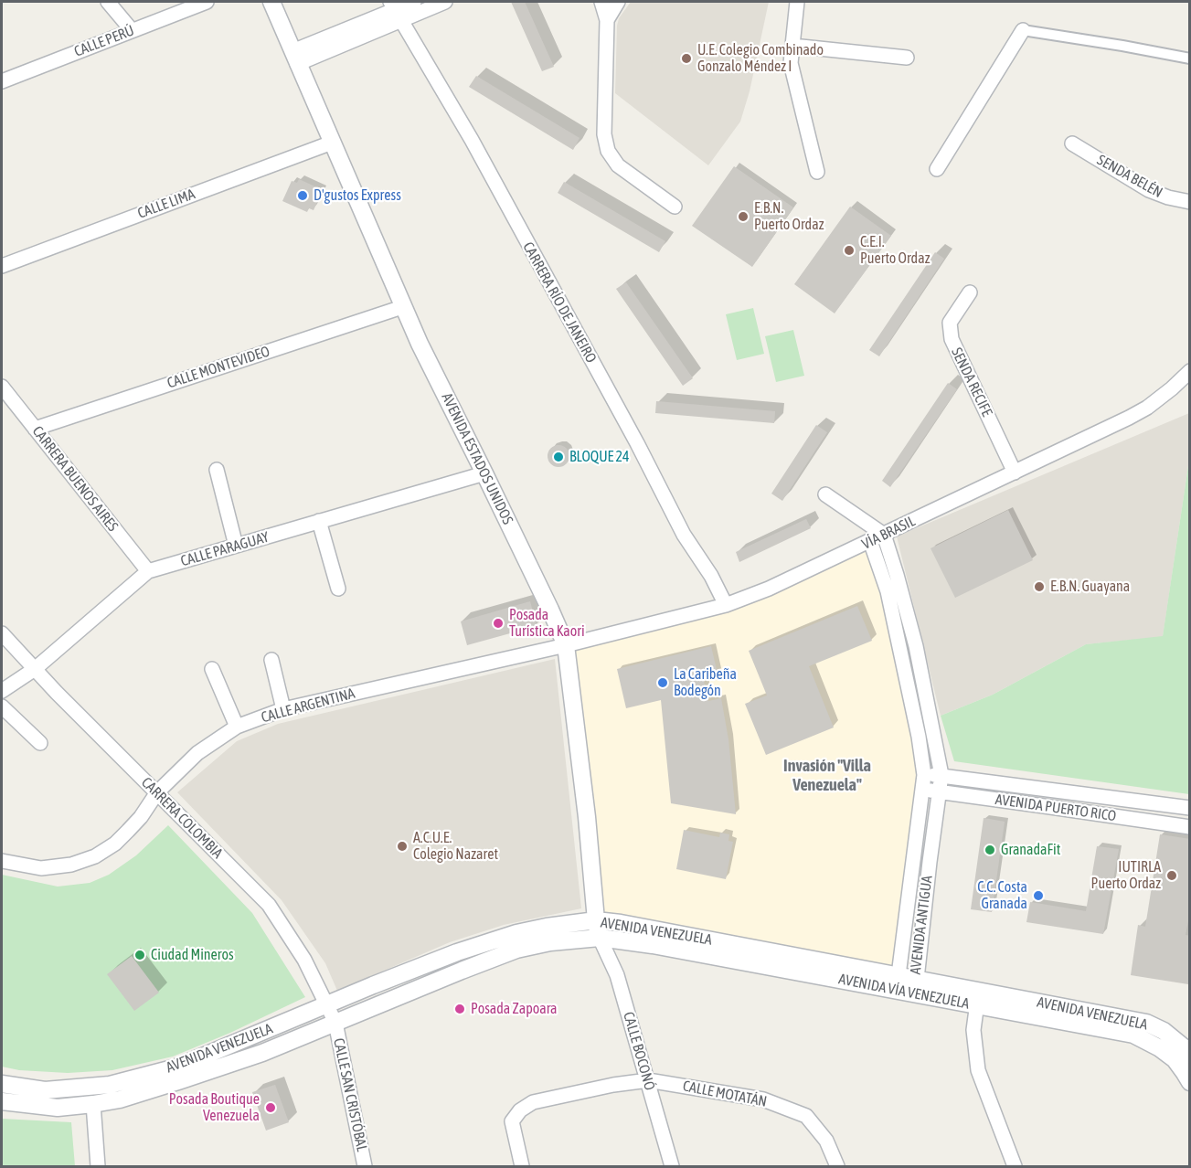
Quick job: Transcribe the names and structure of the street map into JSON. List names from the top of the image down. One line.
{"streets":{"street":["CALLE PERÚ","SENDA BELÉN","CALLE LIMA","CARRERA RÍO DE JANEIRO","CALLE MONTEVIDEO","SENDA RECIFE","AVENIDA ESTADOS UNIDOS","CARRERA BUENOS AIRES","VÍA BRASIL","CALLE PARAGUAY","CALLE ARGENTINA","AVENIDA PUERTO RICO","CARRERA COLOMBIA","AVENIDA ANTIGUA","AVENIDA VENEZUELA","AVENIDA VÍA VENEZUELA","CALLE BOCONÓ","CALLE MOTATÁN","CALLE SAN CRISTÓBAL"]},"crossings":[["CALLE LIMA","AVENIDA ESTADOS UNIDOS"],["CARRERA RÍO DE JANEIRO","VÍA BRASIL"],["CALLE MONTEVIDEO","AVENIDA ESTADOS UNIDOS"],["CALLE MONTEVIDEO","CARRERA BUENOS AIRES"],["SENDA RECIFE","VÍA BRASIL"],["AVENIDA ESTADOS UNIDOS","VÍA BRASIL"],["AVENIDA ESTADOS UNIDOS","CALLE PARAGUAY"],["AVENIDA ESTADOS UNIDOS","CALLE ARGENTINA"],["AVENIDA ESTADOS UNIDOS","AVENIDA VENEZUELA"],["AVENIDA ESTADOS UNIDOS","AVENIDA VÍA VENEZUELA"],["AVENIDA ESTADOS UNIDOS","CALLE BOCONÓ"],["CARRERA BUENOS AIRES","CALLE PARAGUAY"],["VÍA BRASIL","CALLE ARGENTINA"],["VÍA BRASIL","AVENIDA ANTIGUA"],["CALLE PARAGUAY","CARRERA COLOMBIA"],["CALLE ARGENTINA","CARRERA COLOMBIA"],["AVENIDA PUERTO RICO","AVENIDA ANTIGUA"],["CARRERA COLOMBIA","AVENIDA VENEZUELA"],["CARRERA COLOMBIA","CALLE SAN CRISTÓBAL"],["AVENIDA ANTIGUA","AVENIDA VENEZUELA"],["AVENIDA ANTIGUA","AVENIDA VÍA VENEZUELA"],["AVENIDA VENEZUELA","AVENIDA VÍA VENEZUELA"],["AVENIDA VENEZUELA","CALLE BOCONÓ"],["AVENIDA VENEZUELA","CALLE SAN CRISTÓBAL"],["AVENIDA VÍA VENEZUELA","CALLE BOCONÓ"],["CALLE BOCONÓ","CALLE MOTATÁN"]],"districts":["Invasión \"Villa Venezuela\""],"places":["U.E. Colegio Combinado Gonzalo Méndez I","D'gustos Express","E.B.N. Puerto Ordaz","C.E.I. Puerto Ordaz","BLOQUE 24","E.B.N. Guayana","Posada Turística Kaori","La Caribeña Bodegón","A.C.U.E. Colegio Nazaret","GranadaFit","IUTIRLA Puerto Ordaz","C.C. Costa Granada","Ciudad Mineros","Posada Zapoara","Posada Boutique Venezuela"]}
